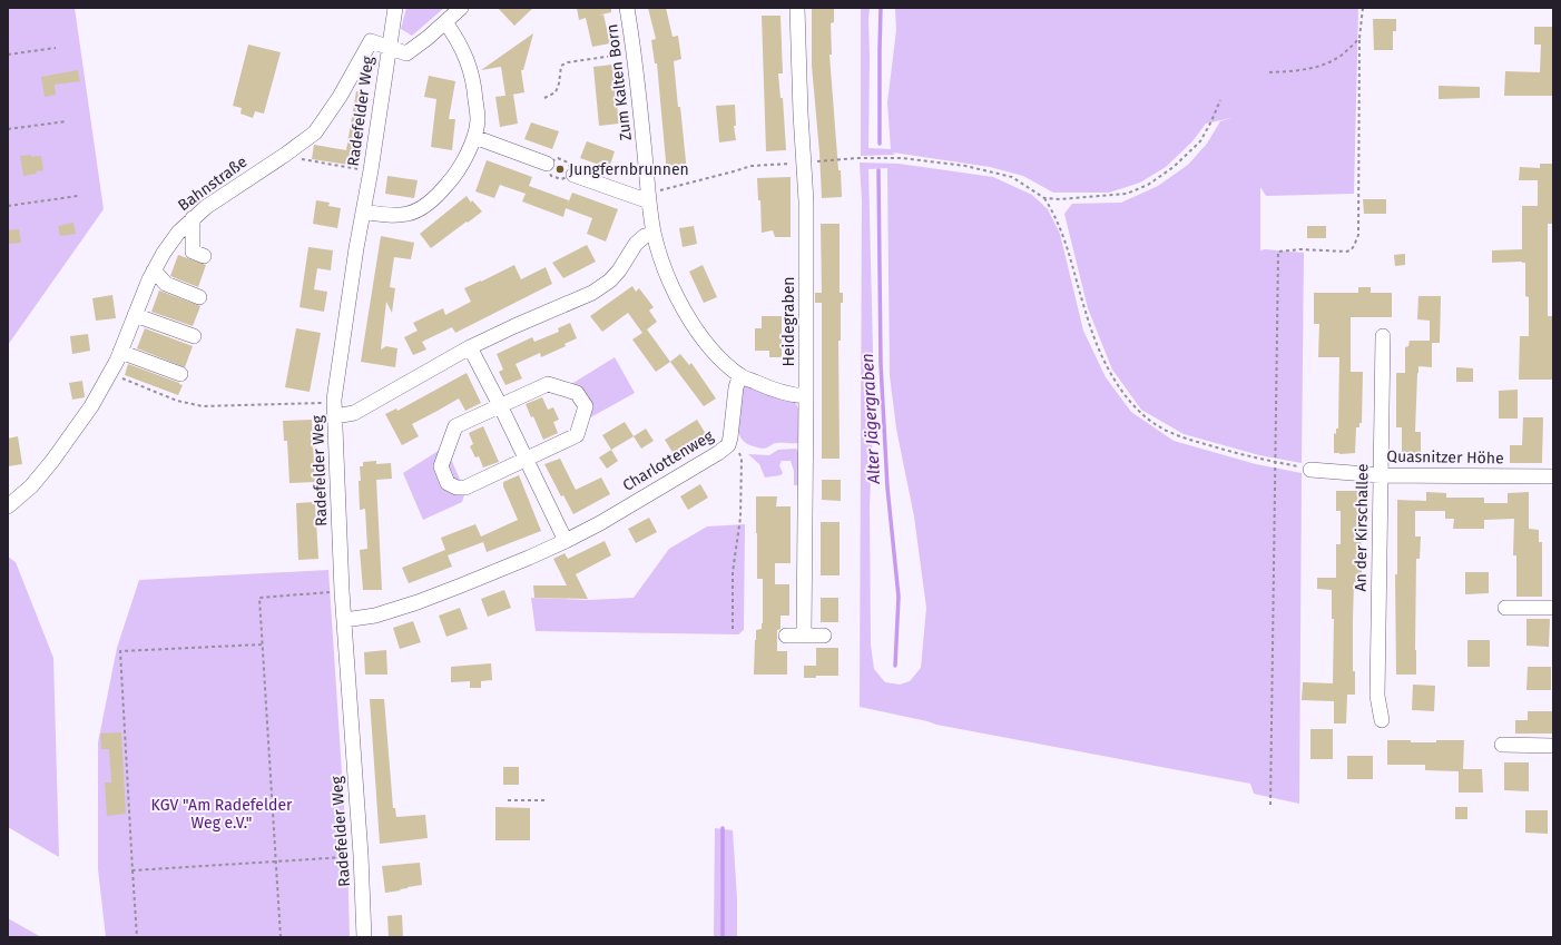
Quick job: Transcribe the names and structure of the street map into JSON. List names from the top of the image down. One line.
{"streets":{"street":["Zum Kalten Born","Radefelder Weg","Bahnstraße","Heidegraben","Quasnitzer Höhe","Charlottenweg","An der Kirschallee"]},"crossings":[["Zum Kalten Born","Heidegraben"],["Zum Kalten Born","Charlottenweg"],["Radefelder Weg","Bahnstraße"],["Radefelder Weg","Charlottenweg"],["Quasnitzer Höhe","An der Kirschallee"]],"water":["Alter Jägergraben"],"parks":["KGV \"Am Radefelder Weg e.V.\""],"places":["Jungfernbrunnen"]}
